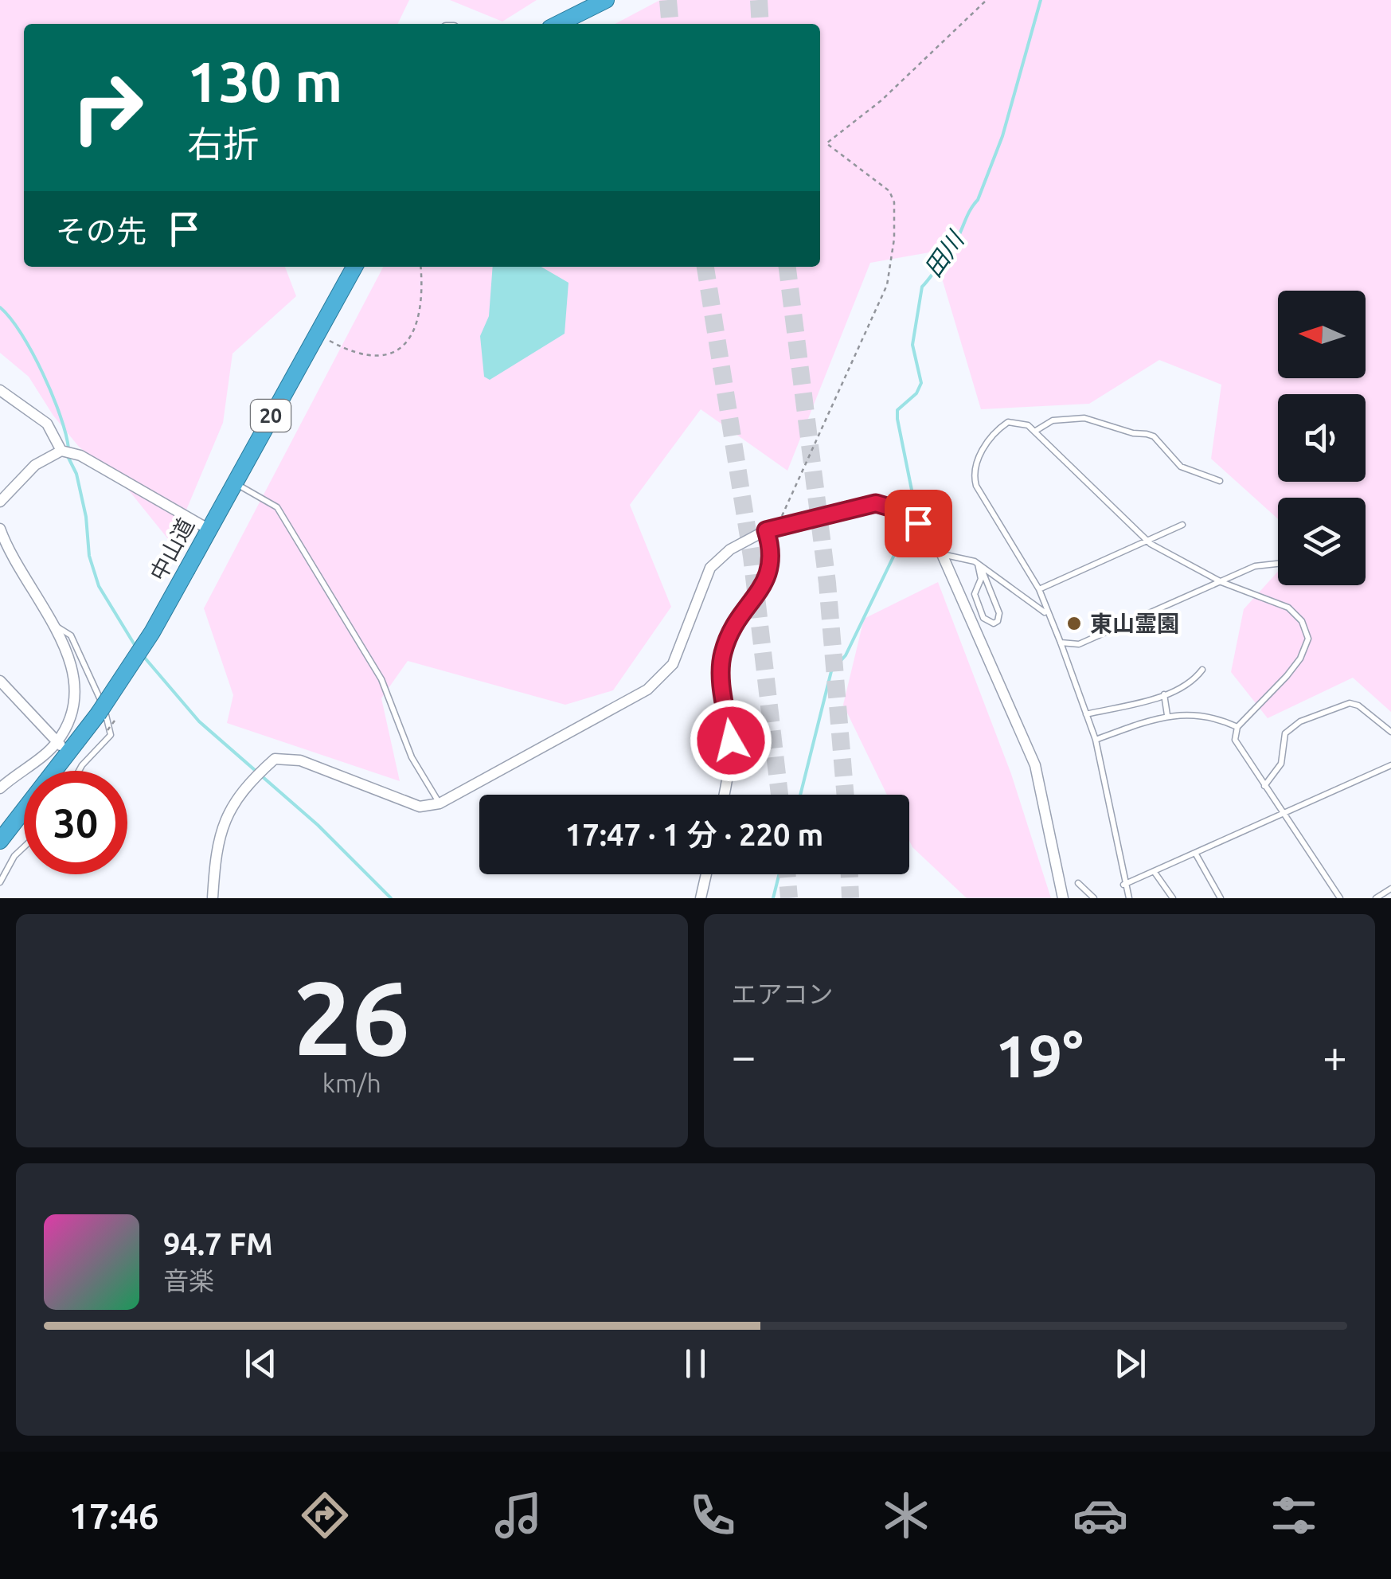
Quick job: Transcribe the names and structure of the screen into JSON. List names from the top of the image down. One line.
{"streets":{"highway":["20","中山道"]},"water":["田川"],"places":["東山霊園"],"north":"left","page":{"turn":["130 m","右折"],"then":"その先","limit":"30","trip":"17:47 · 1 分 · 220 m","tile":[["26","km/h"],"エアコン"],"heat":["−","19°","+"],"song":["94.7 FM","音楽"],"tabs":"17:46"}}
